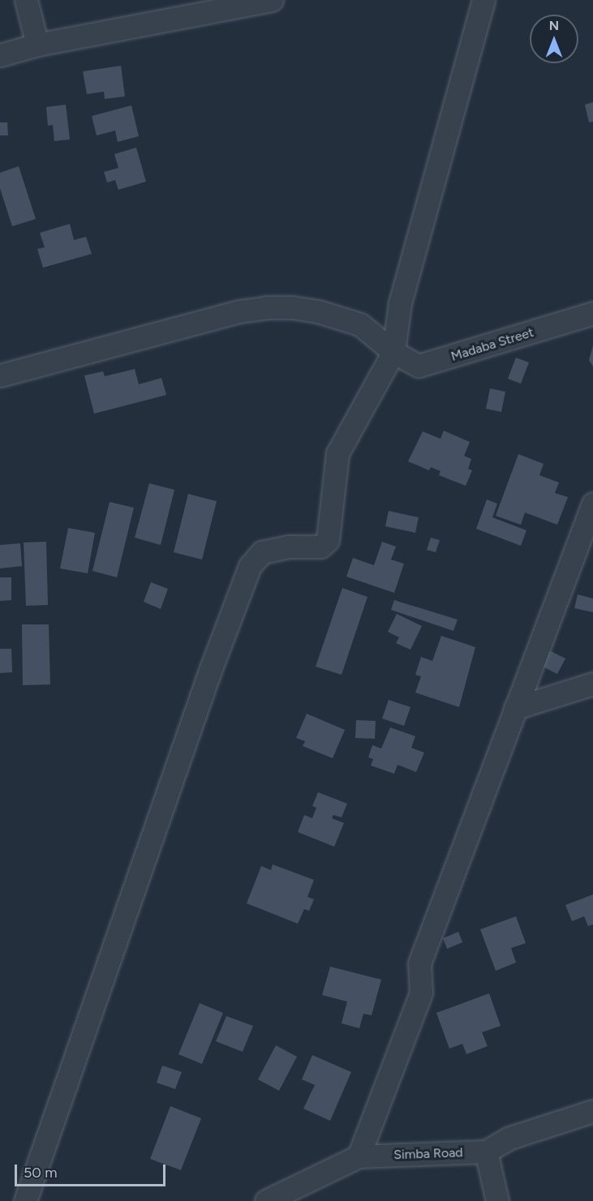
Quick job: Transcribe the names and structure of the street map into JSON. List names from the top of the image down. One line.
{"streets":{"street":["Madaba Street","Simba Road"]},"scale_bar":"50 m","north":"top"}
